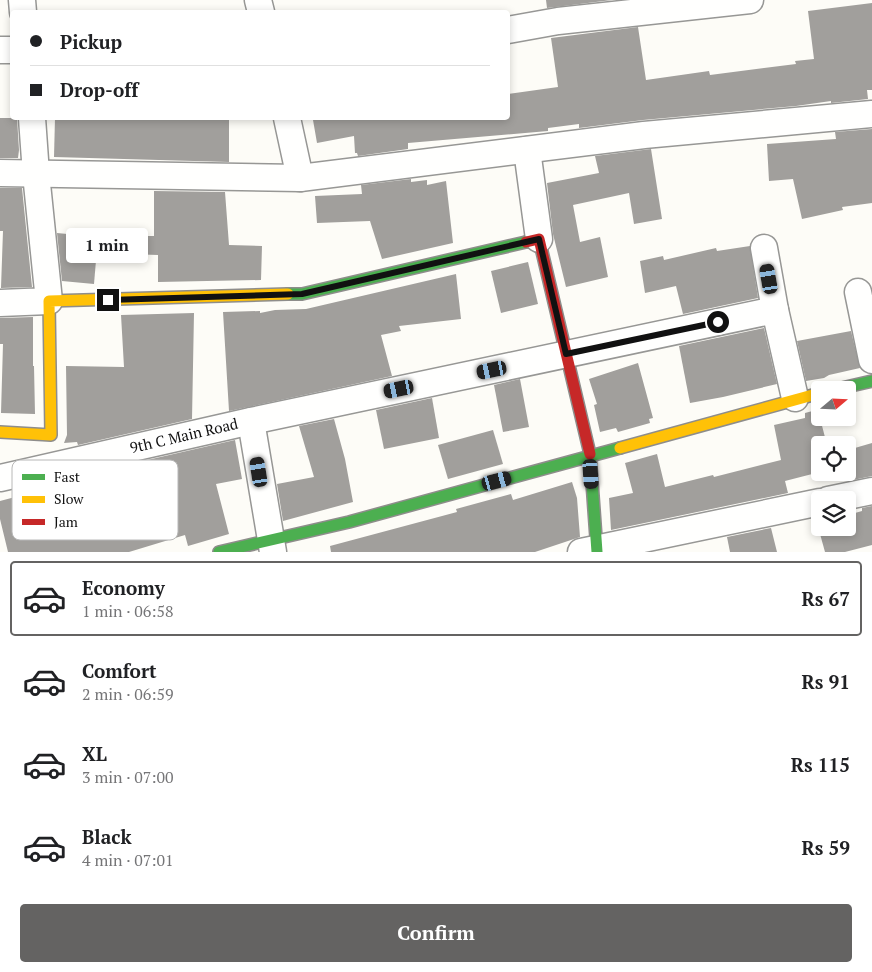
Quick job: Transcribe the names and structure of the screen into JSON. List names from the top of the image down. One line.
{"streets":{"street":["9th C Main Road"]},"legend":["Fast","Slow","Jam"],"north":"right","page":{"banner":["Pickup","Drop-off"],"bubble":"1 min","list":[{"name":"Economy","note":"1 min · 06:58","value":"Rs 67"},{"name":"Comfort","note":"2 min · 06:59","value":"Rs 91"},{"name":"XL","note":"3 min · 07:00","value":"Rs 115"},{"name":"Black","note":"4 min · 07:01","value":"Rs 59"}],"buttons":"Confirm"}}
